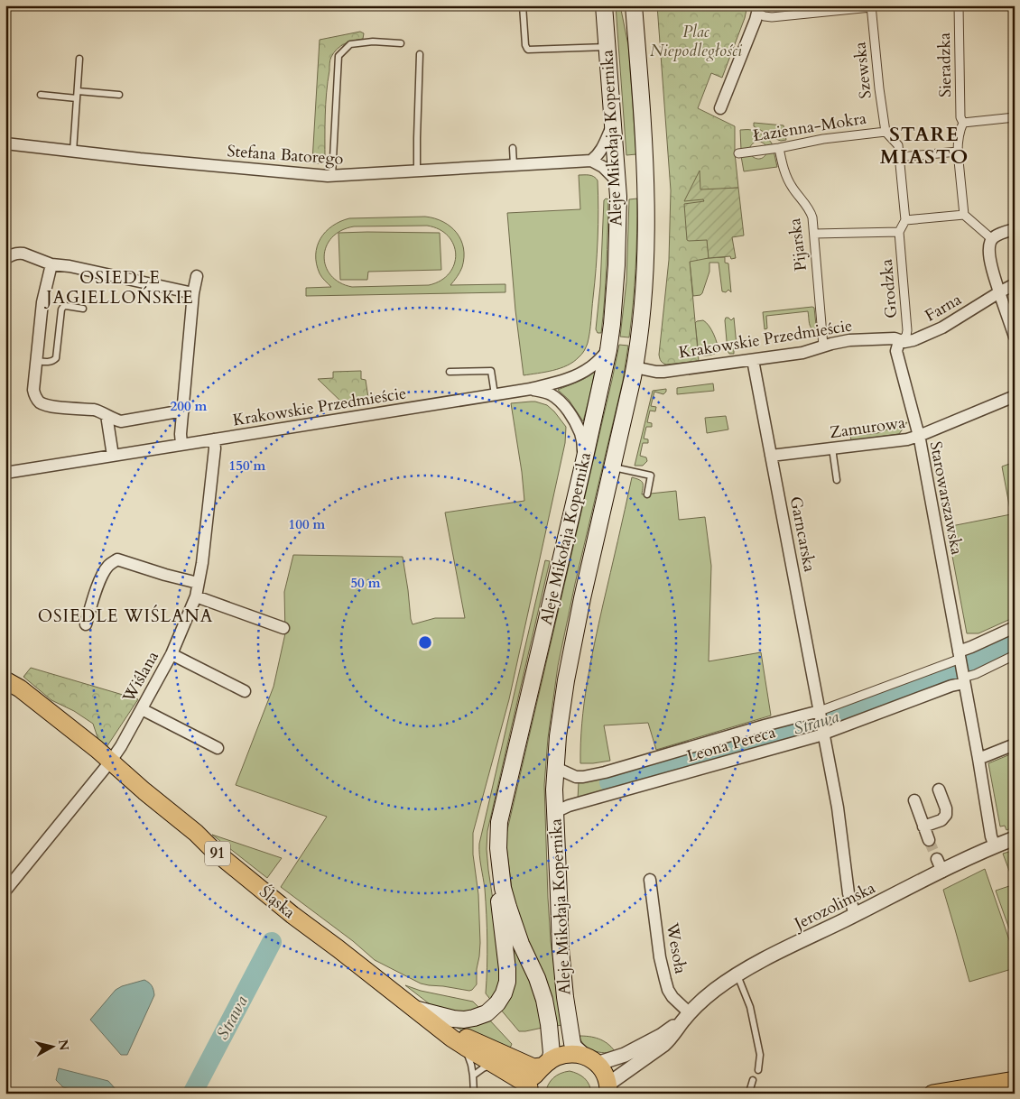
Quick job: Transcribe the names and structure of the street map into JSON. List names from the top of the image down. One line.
{"streets":{"main road":["Aleje Mikołaja Kopernika","91","Śląska"],"street":["Sieradzka","Szewska","Łazienna-Mokra","Stefana Batorego","Pijarska","Grodzka","Farna","Krakowskie Przedmieście","Zamurowa","Starowarszawska","Garncarska","Wiślana","Leona Pereca","Jerozolimska","Wesoła"]},"crossings":[["Szewska","Łazienna-Mokra"],["Łazienna-Mokra","Pijarska"],["Aleje Mikołaja Kopernika","Krakowskie Przedmieście"],["Aleje Mikołaja Kopernika","Leona Pereca"],["Aleje Mikołaja Kopernika","91"],["Aleje Mikołaja Kopernika","Śląska"],["Pijarska","Krakowskie Przedmieście"],["Grodzka","Farna"],["Grodzka","Krakowskie Przedmieście"],["Grodzka","Starowarszawska"],["Farna","Krakowskie Przedmieście"],["Farna","Starowarszawska"],["Krakowskie Przedmieście","Starowarszawska"],["Krakowskie Przedmieście","Garncarska"],["Krakowskie Przedmieście","Wiślana"],["Zamurowa","Starowarszawska"],["Zamurowa","Garncarska"],["Starowarszawska","Leona Pereca"],["Starowarszawska","Jerozolimska"],["Garncarska","Leona Pereca"],["Wiślana","Śląska"],["91","Śląska"],["Jerozolimska","Wesoła"]],"districts":["STARE MIASTO","OSIEDLE JAGIELLOŃSKIE","OSIEDLE WIŚLANA"],"water":["Strawa"],"parks":["Plac Niepodległości"],"north":"right","rings":["200 m","150 m","100 m","50 m"]}
